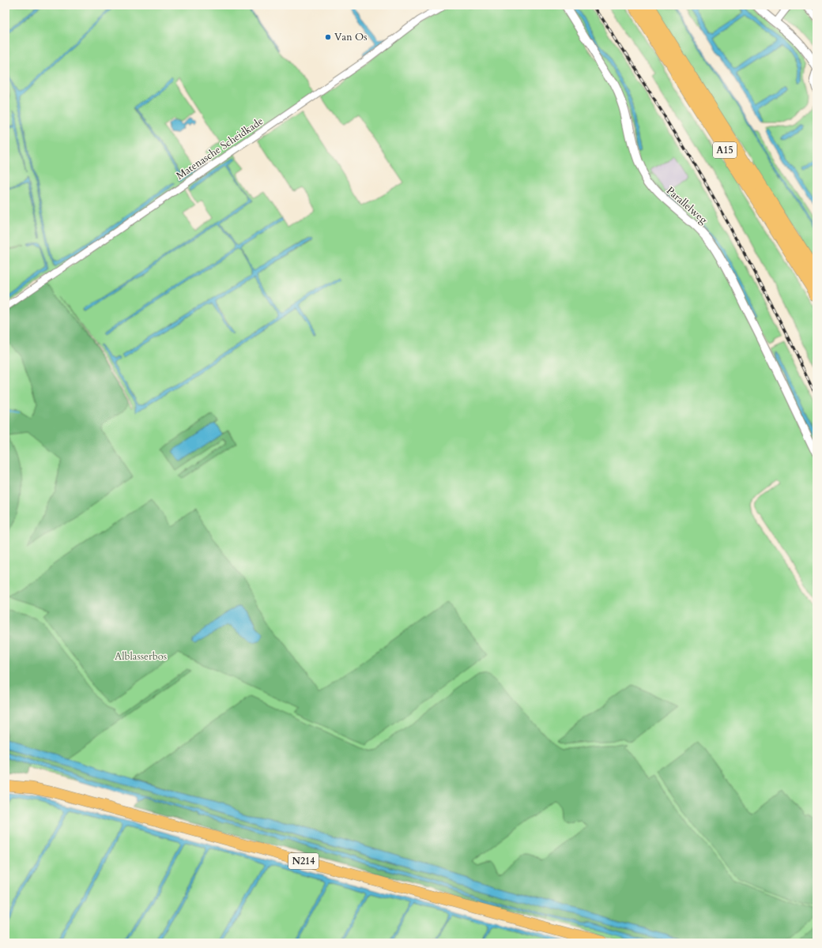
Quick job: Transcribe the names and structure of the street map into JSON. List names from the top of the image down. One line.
{"streets":{"highway":["A15"],"main road":["N214"],"street":["Matenasche Scheidkade","Parallelweg"]},"parks":["Alblasserbos"],"places":["Van Os"]}
